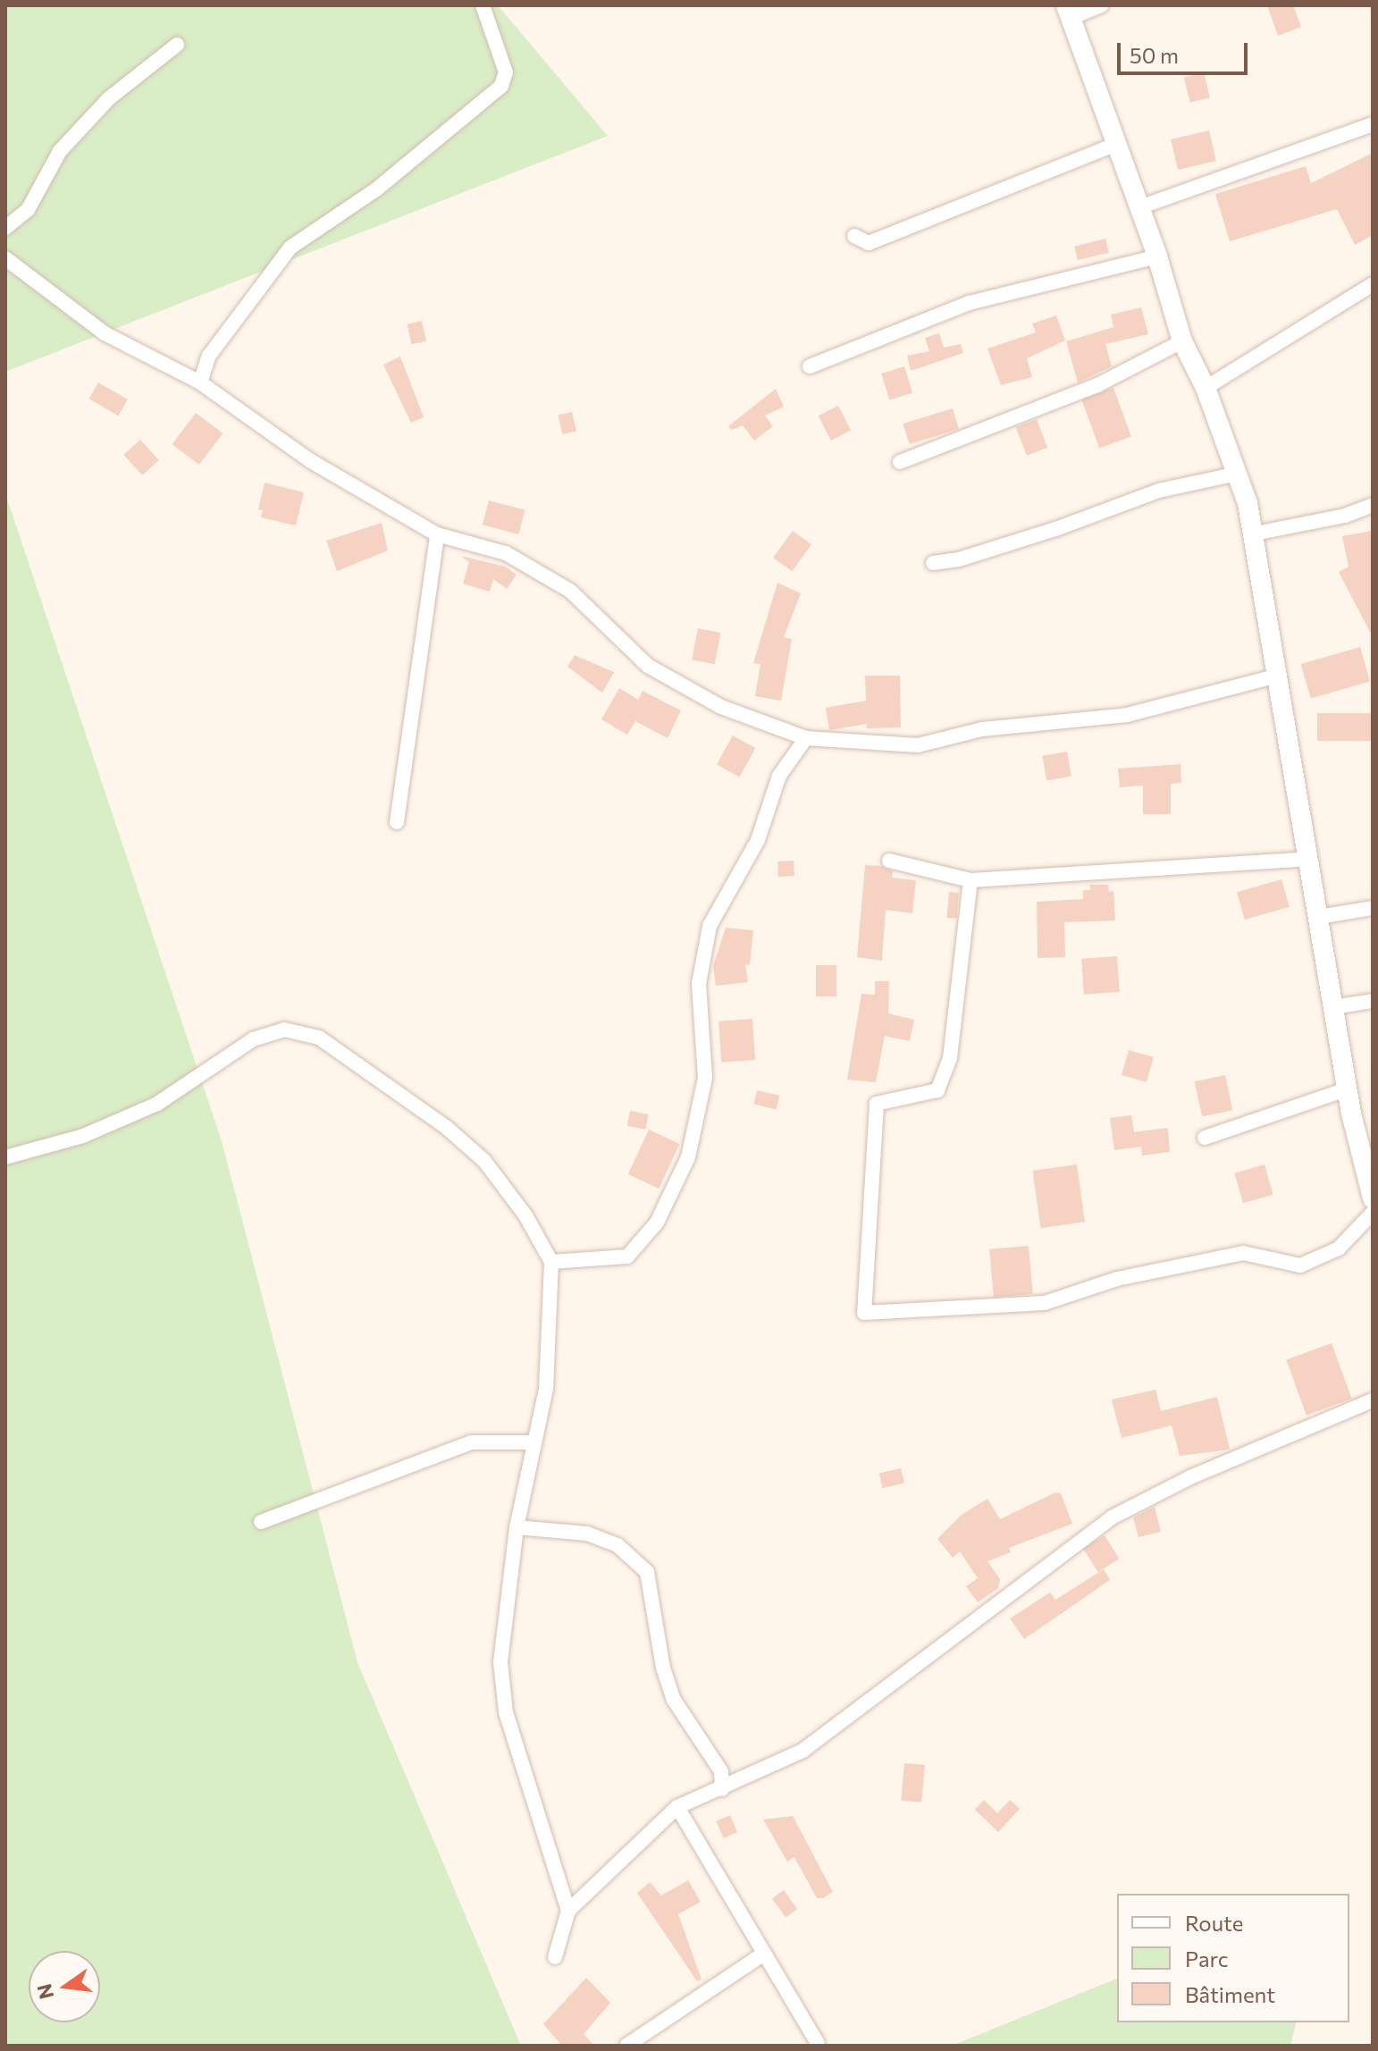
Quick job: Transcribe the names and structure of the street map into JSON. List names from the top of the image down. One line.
{"legend":["Route","Parc","Bâtiment"],"scale_bar":"50 m","north":"left"}
